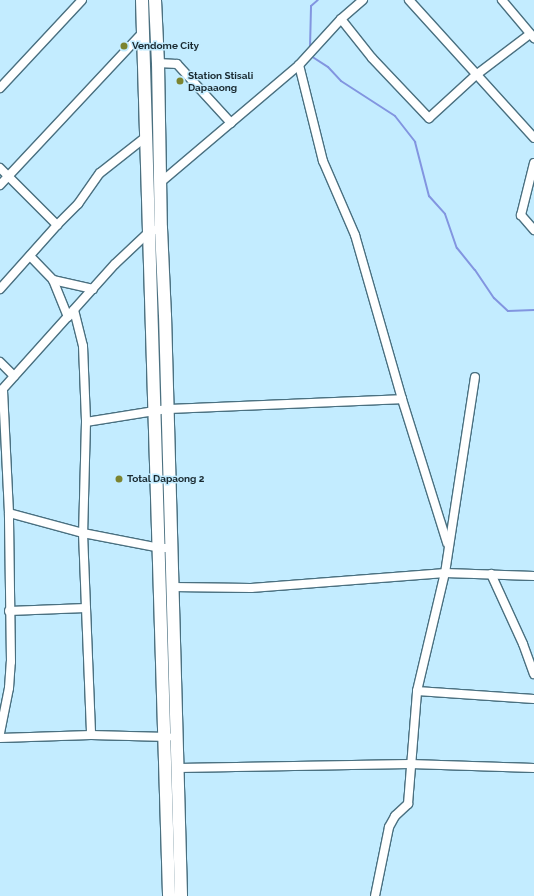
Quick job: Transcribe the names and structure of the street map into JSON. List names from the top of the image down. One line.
{"places":["Vendome City","Station Stisali Dapaaong","Total Dapaong 2"]}
